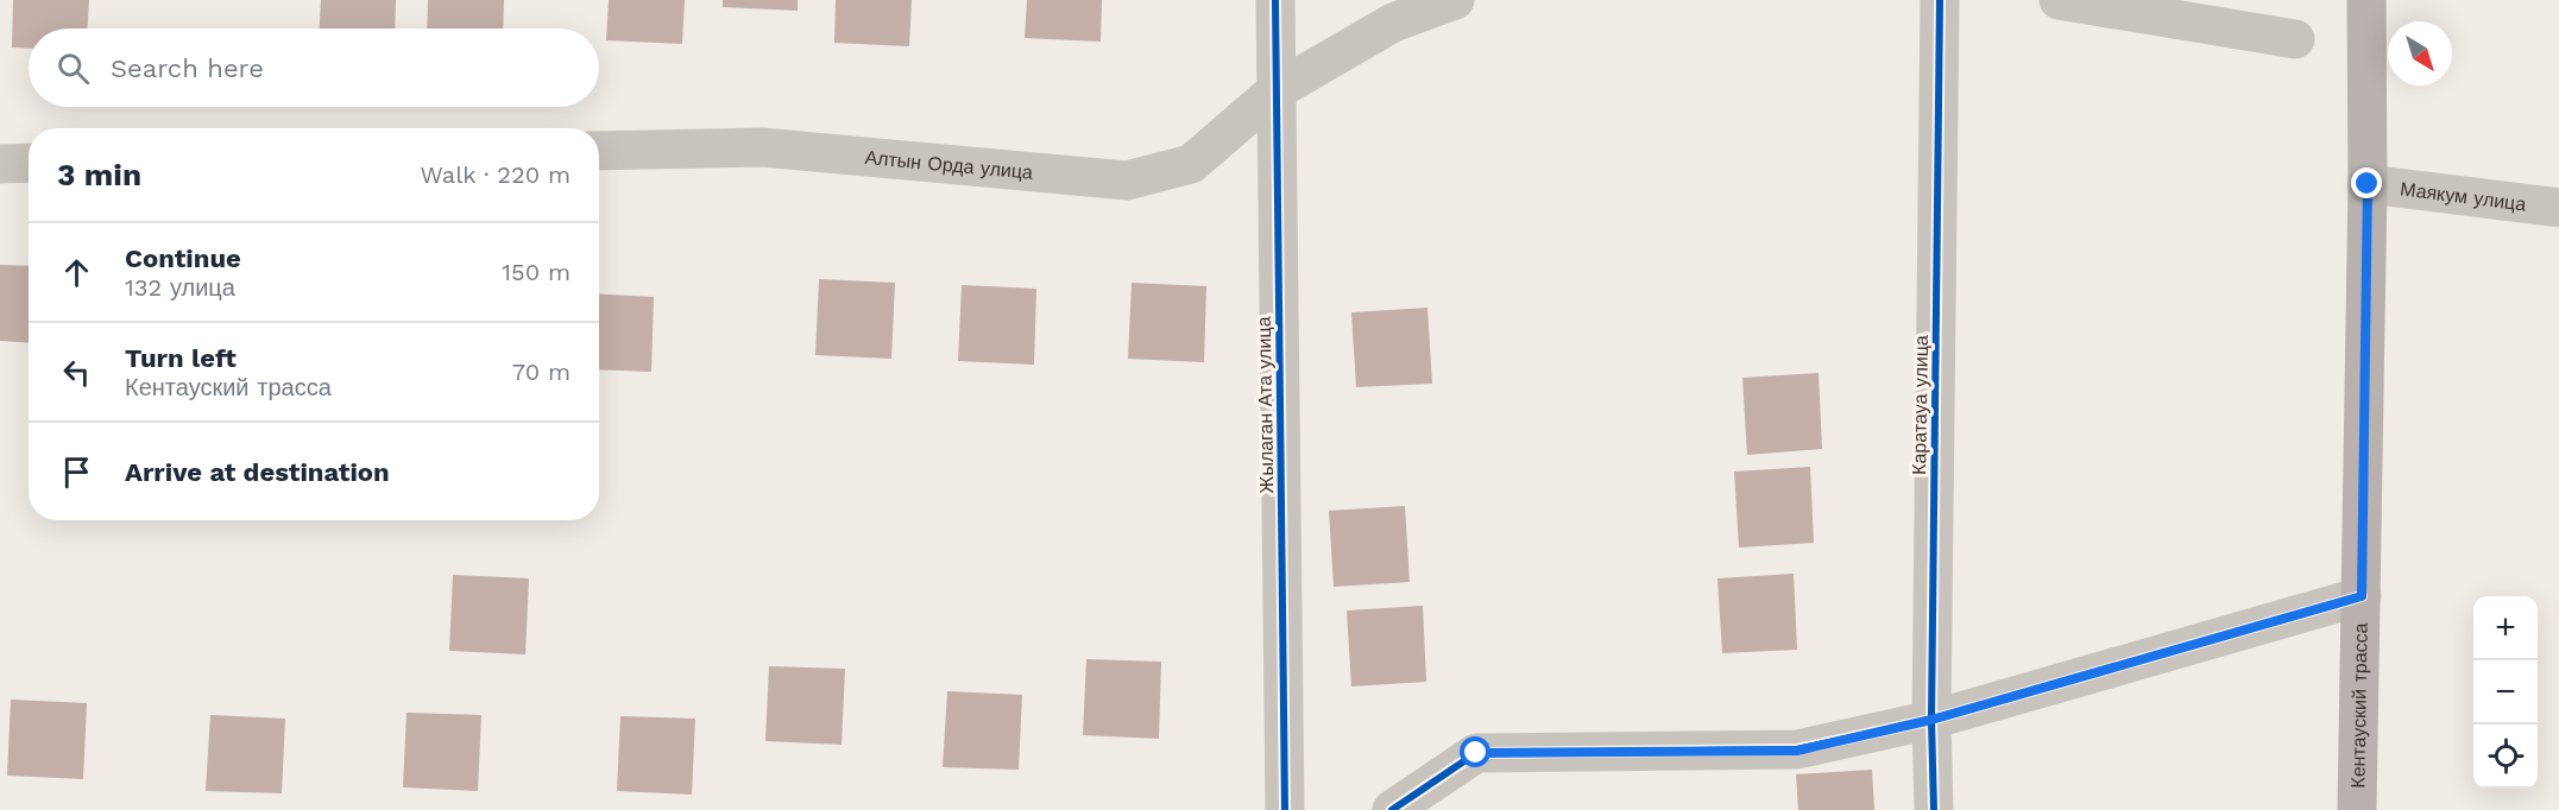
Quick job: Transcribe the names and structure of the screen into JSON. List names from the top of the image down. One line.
{"streets":{"main road":["Кентауский трасса"],"street":["Алтын Орда улица","Маякум улица","Жылаган Ата улица","Каратауа улица"]},"crossings":[["Алтын Орда улица","Жылаган Ата улица"],["Маякум улица","Кентауский трасса"]],"north":"bottom right","page":{"search":"Search here","heading":["3 min","Walk · 220 m"],"list":[["Continue","132 улица","150 m"],["Turn left","Кентауский трасса","70 m"],"Arrive at destination"],"map_buttons":["+","−"]}}
